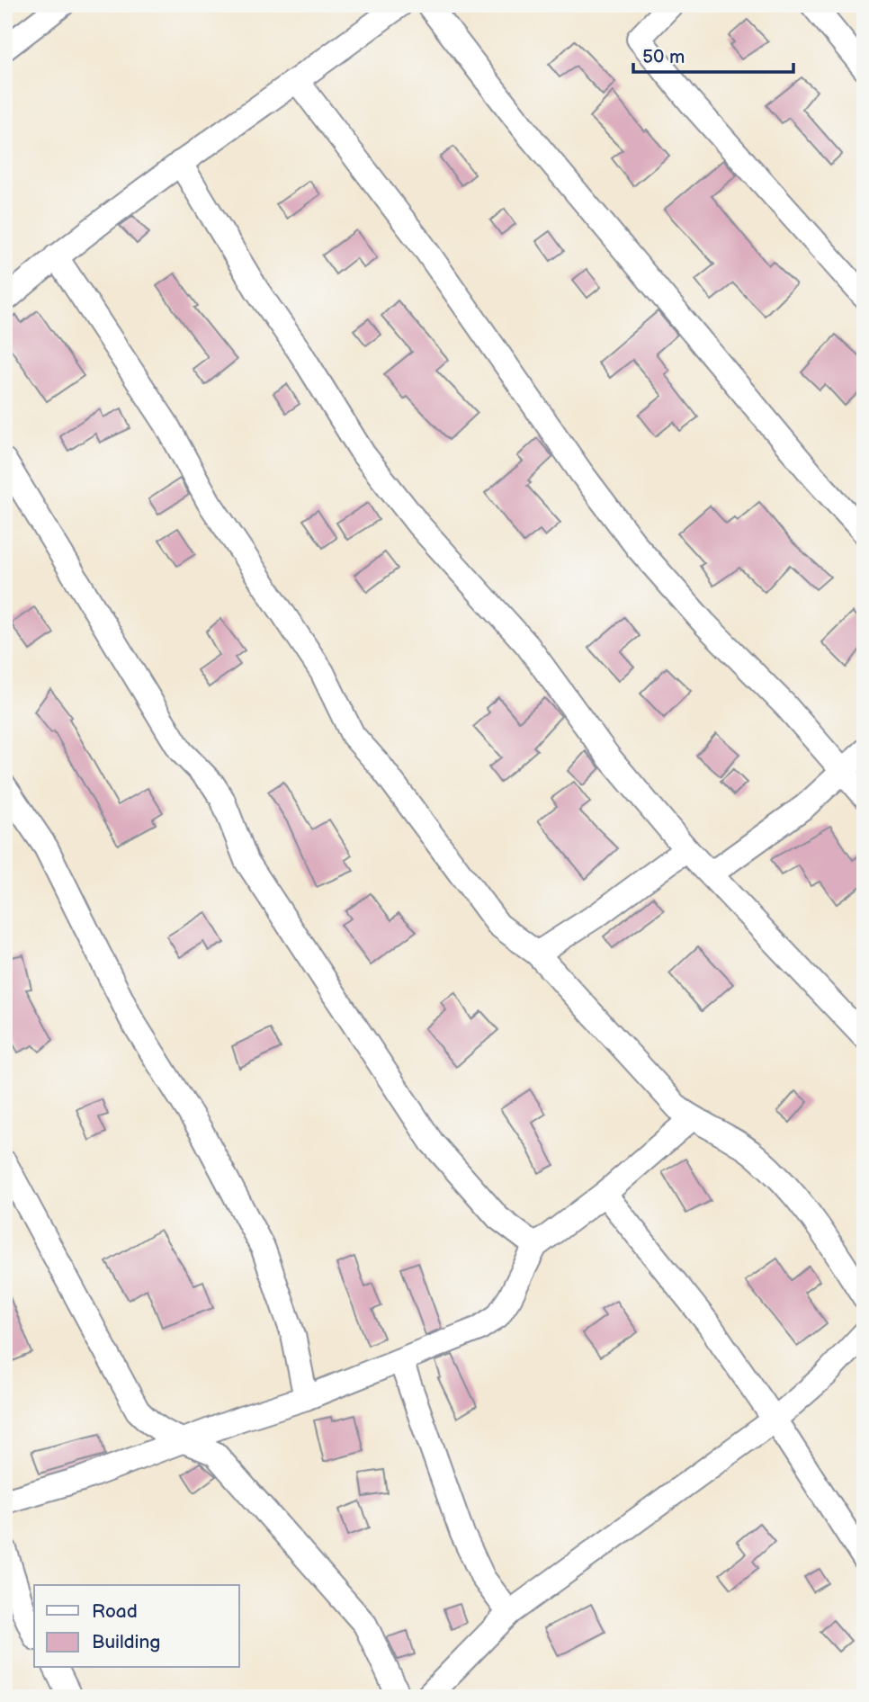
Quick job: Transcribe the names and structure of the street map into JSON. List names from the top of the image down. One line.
{"legend":["Road","Building"],"scale_bar":"50 m"}
